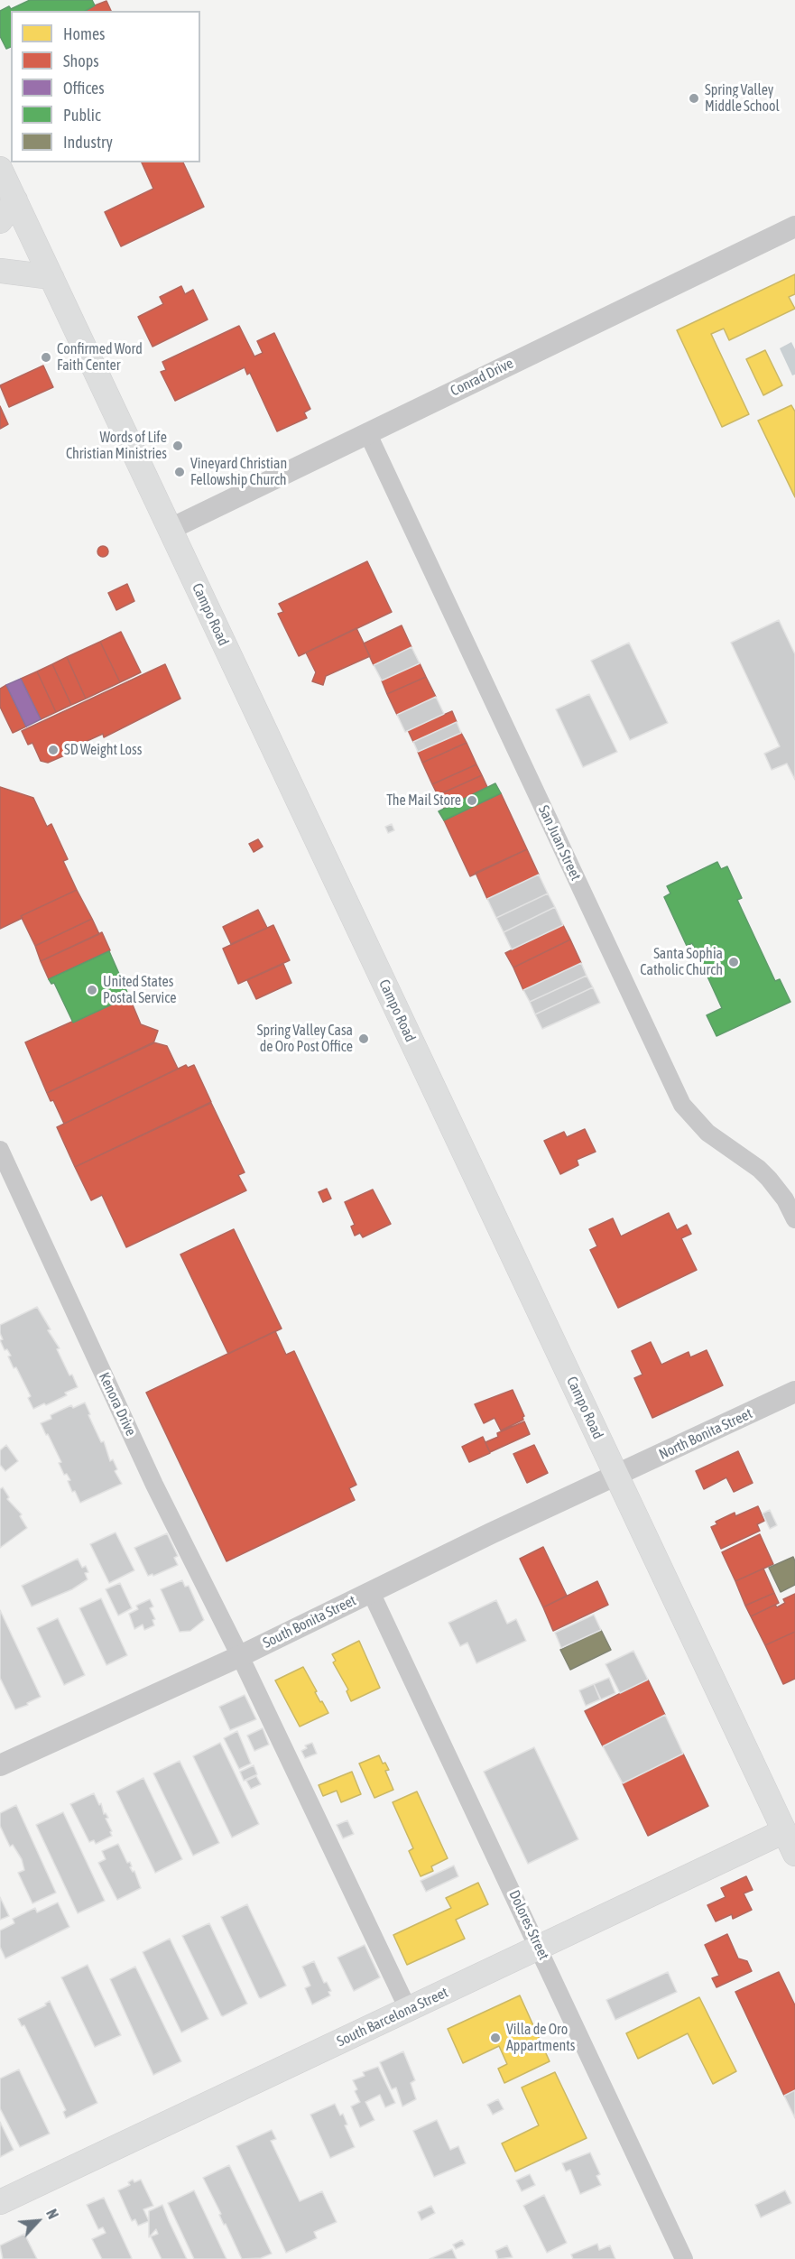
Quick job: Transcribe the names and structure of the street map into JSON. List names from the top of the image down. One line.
{"streets":{"main road":["Campo Road","South Barcelona Street"],"street":["Conrad Drive","San Juan Street","Kenora Drive","North Bonita Street","South Bonita Street","Dolores Street"]},"crossings":[["Conrad Drive","Campo Road"],["Conrad Drive","San Juan Street"],["Campo Road","North Bonita Street"],["Campo Road","South Bonita Street"],["Campo Road","South Barcelona Street"],["Kenora Drive","South Bonita Street"],["Kenora Drive","South Barcelona Street"],["North Bonita Street","South Bonita Street"],["South Bonita Street","Dolores Street"],["Dolores Street","South Barcelona Street"]],"places":["Spring Valley Middle School","Confirmed Word Faith Center","Words of Life Christian Ministries","Vineyard Christian Fellowship Church","SD Weight Loss","The Mail Store","Santa Sophia Catholic Church","United States Postal Service","Spring Valley Casa de Oro Post Office","Villa de Oro Appartments"],"legend":["Homes","Shops","Offices","Public","Industry"],"north":"top right"}
